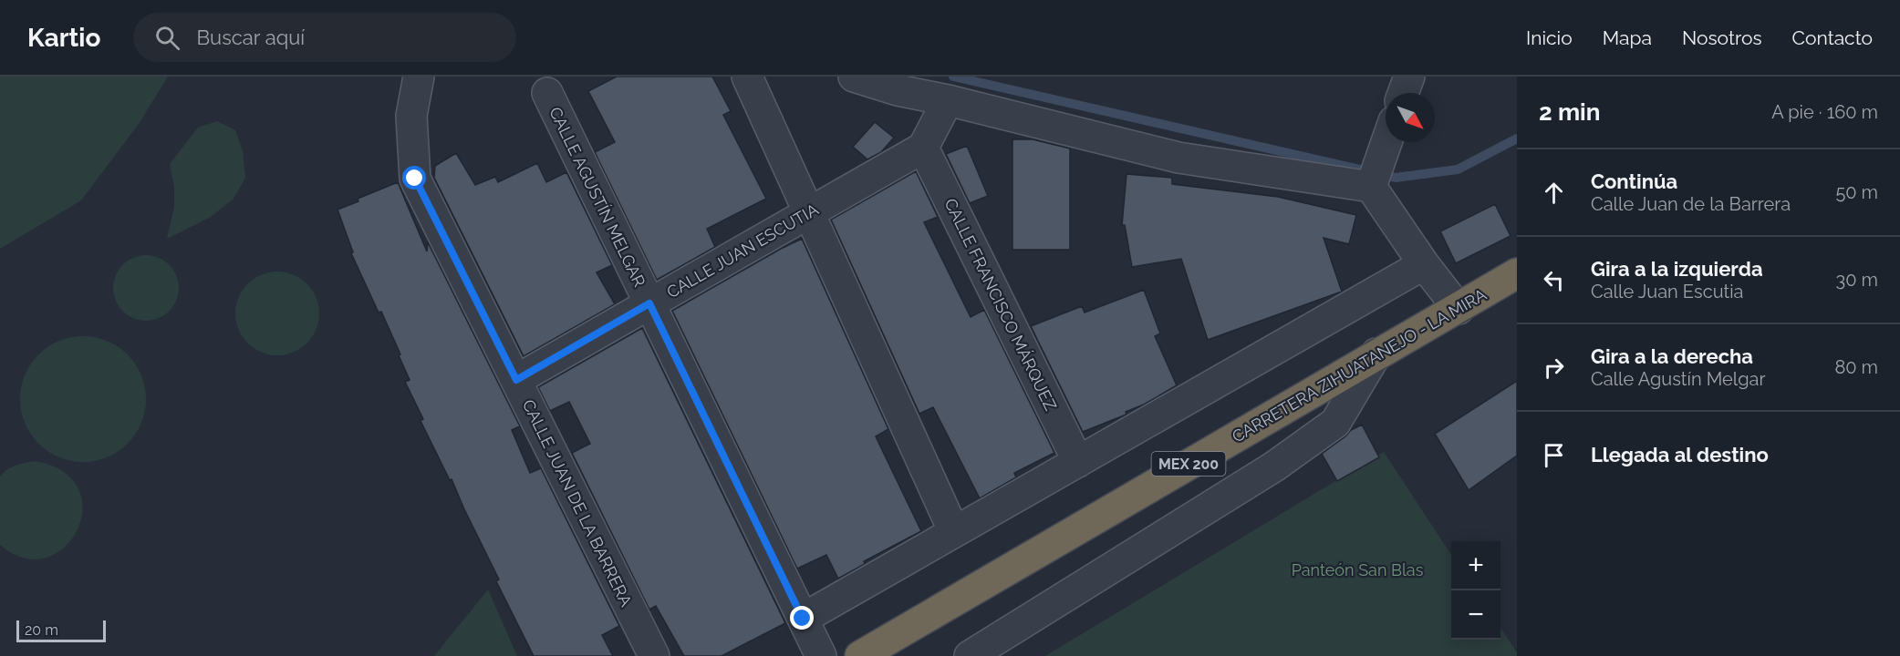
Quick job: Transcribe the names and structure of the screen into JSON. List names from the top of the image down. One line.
{"streets":{"highway":["CARRETERA ZIHUATANEJO - LA MIRA","MEX 200"],"street":["CALLE AGUSTÍN MELGAR","CALLE JUAN ESCUTIA","CALLE FRANCISCO MÁRQUEZ","CALLE JUAN DE LA BARRERA"]},"crossings":[["CALLE AGUSTÍN MELGAR","CALLE JUAN ESCUTIA"],["CALLE JUAN ESCUTIA","CALLE FRANCISCO MÁRQUEZ"],["CALLE JUAN ESCUTIA","CALLE JUAN DE LA BARRERA"]],"parks":["Panteón San Blas"],"scale_bar":"20 m","north":"bottom right","page":{"header":"Kartio","search":"Buscar aquí","nav":["Inicio","Mapa","Nosotros","Contacto"],"heading":["2 min","A pie · 160 m"],"list":[["Continúa","Calle Juan de la Barrera","50 m"],["Gira a la izquierda","Calle Juan Escutia","30 m"],["Gira a la derecha","Calle Agustín Melgar","80 m"],"Llegada al destino"],"map_buttons":["+","−"],"scale":"20 m"}}
